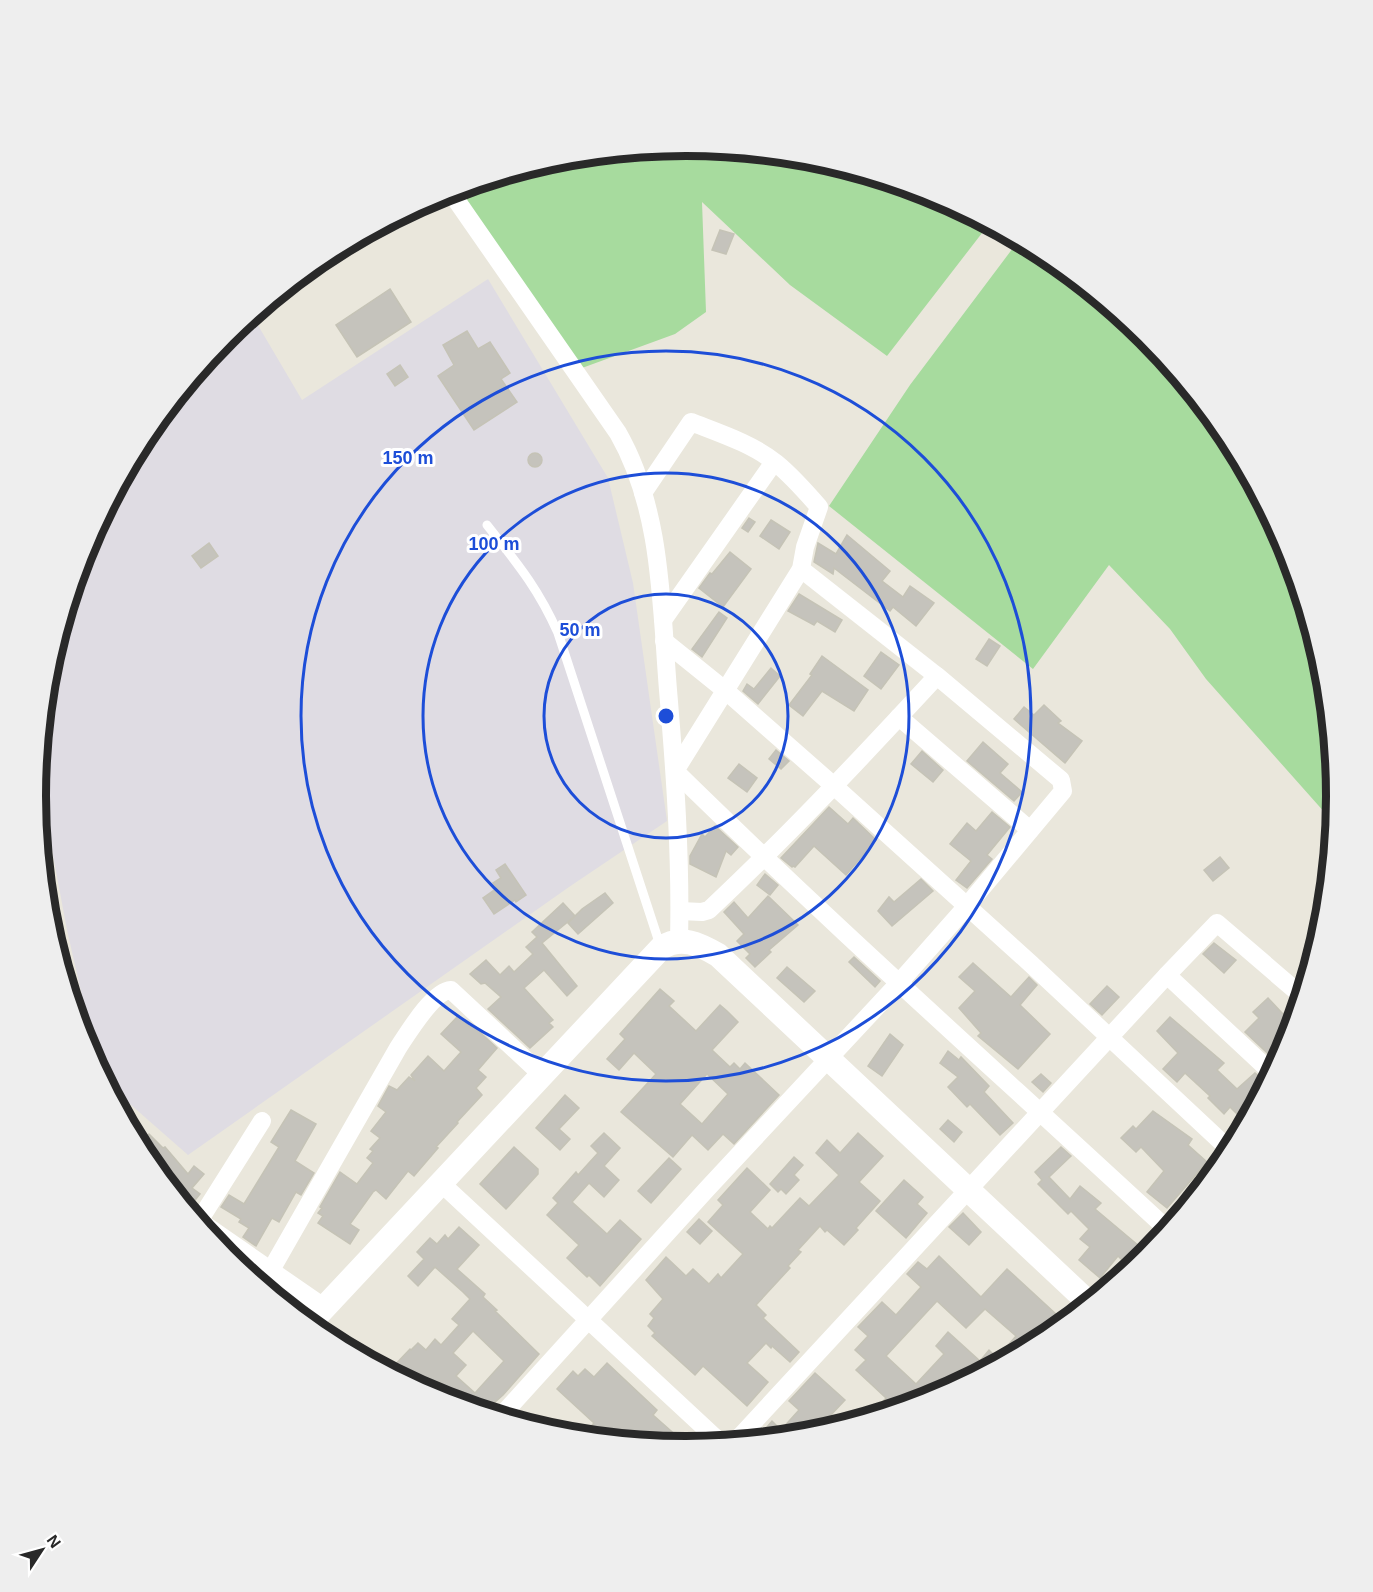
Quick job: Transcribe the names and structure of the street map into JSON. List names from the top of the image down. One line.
{"north":"top right","rings":["150 m","100 m","50 m"]}
